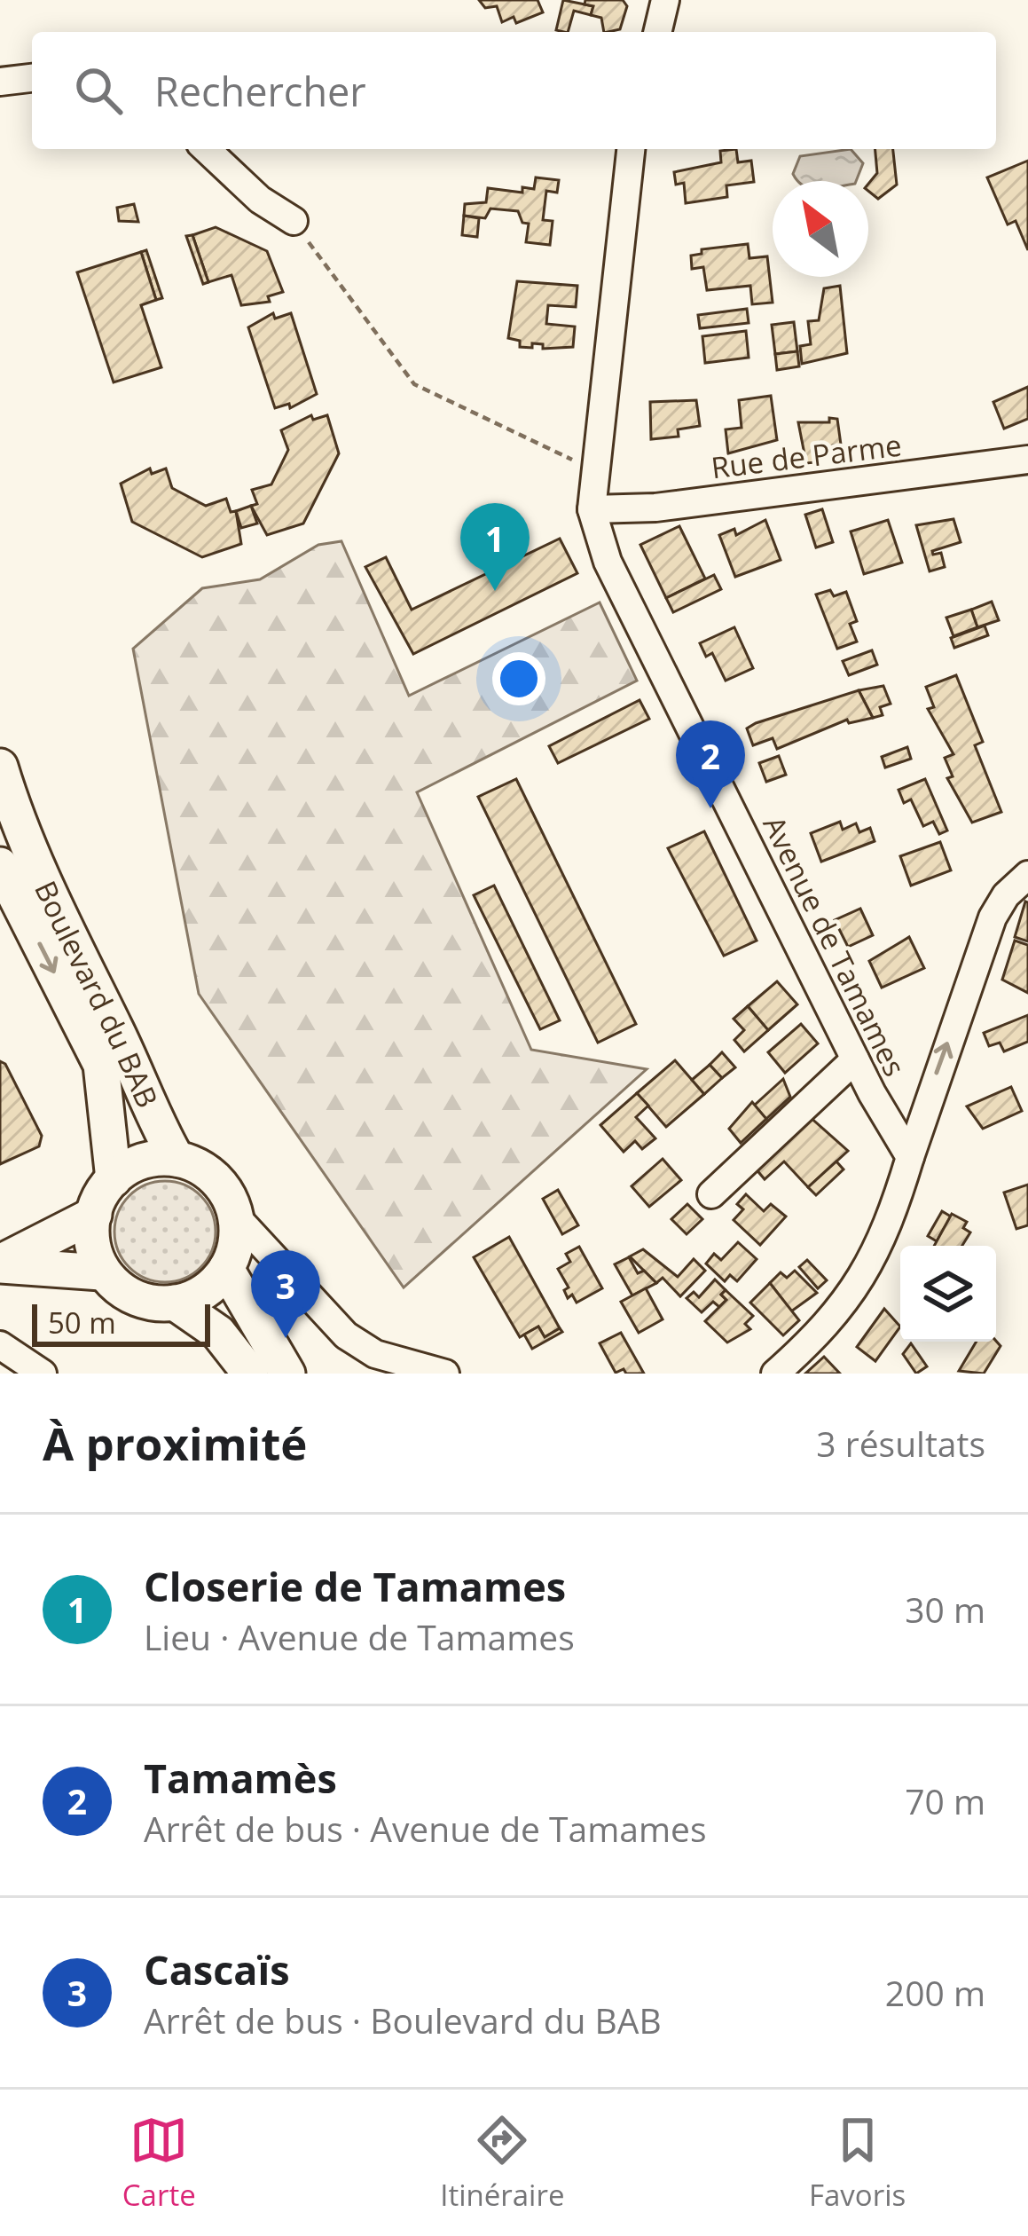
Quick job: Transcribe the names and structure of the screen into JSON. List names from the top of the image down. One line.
{"streets":{"main road":["Boulevard du BAB"],"street":["Rue de Parme","Avenue de Tamames"]},"crossings":[["Rue de Parme","Avenue de Tamames"]],"scale_bar":"50 m","north":"top left","page":{"search":"Rechercher","pins":["1","2","3"],"scale":"50 m","heading":["À proximité","3 résultats"],"list":[{"mark":"1","name":"Closerie de Tamames","note":"Lieu · Avenue de Tamames","value":"30 m"},{"mark":"2","name":"Tamamès","note":"Arrêt de bus · Avenue de Tamames","value":"70 m"},{"mark":"3","name":"Cascaïs","note":"Arrêt de bus · Boulevard du BAB","value":"200 m"}],"nav":["Carte","Itinéraire","Favoris"]}}
